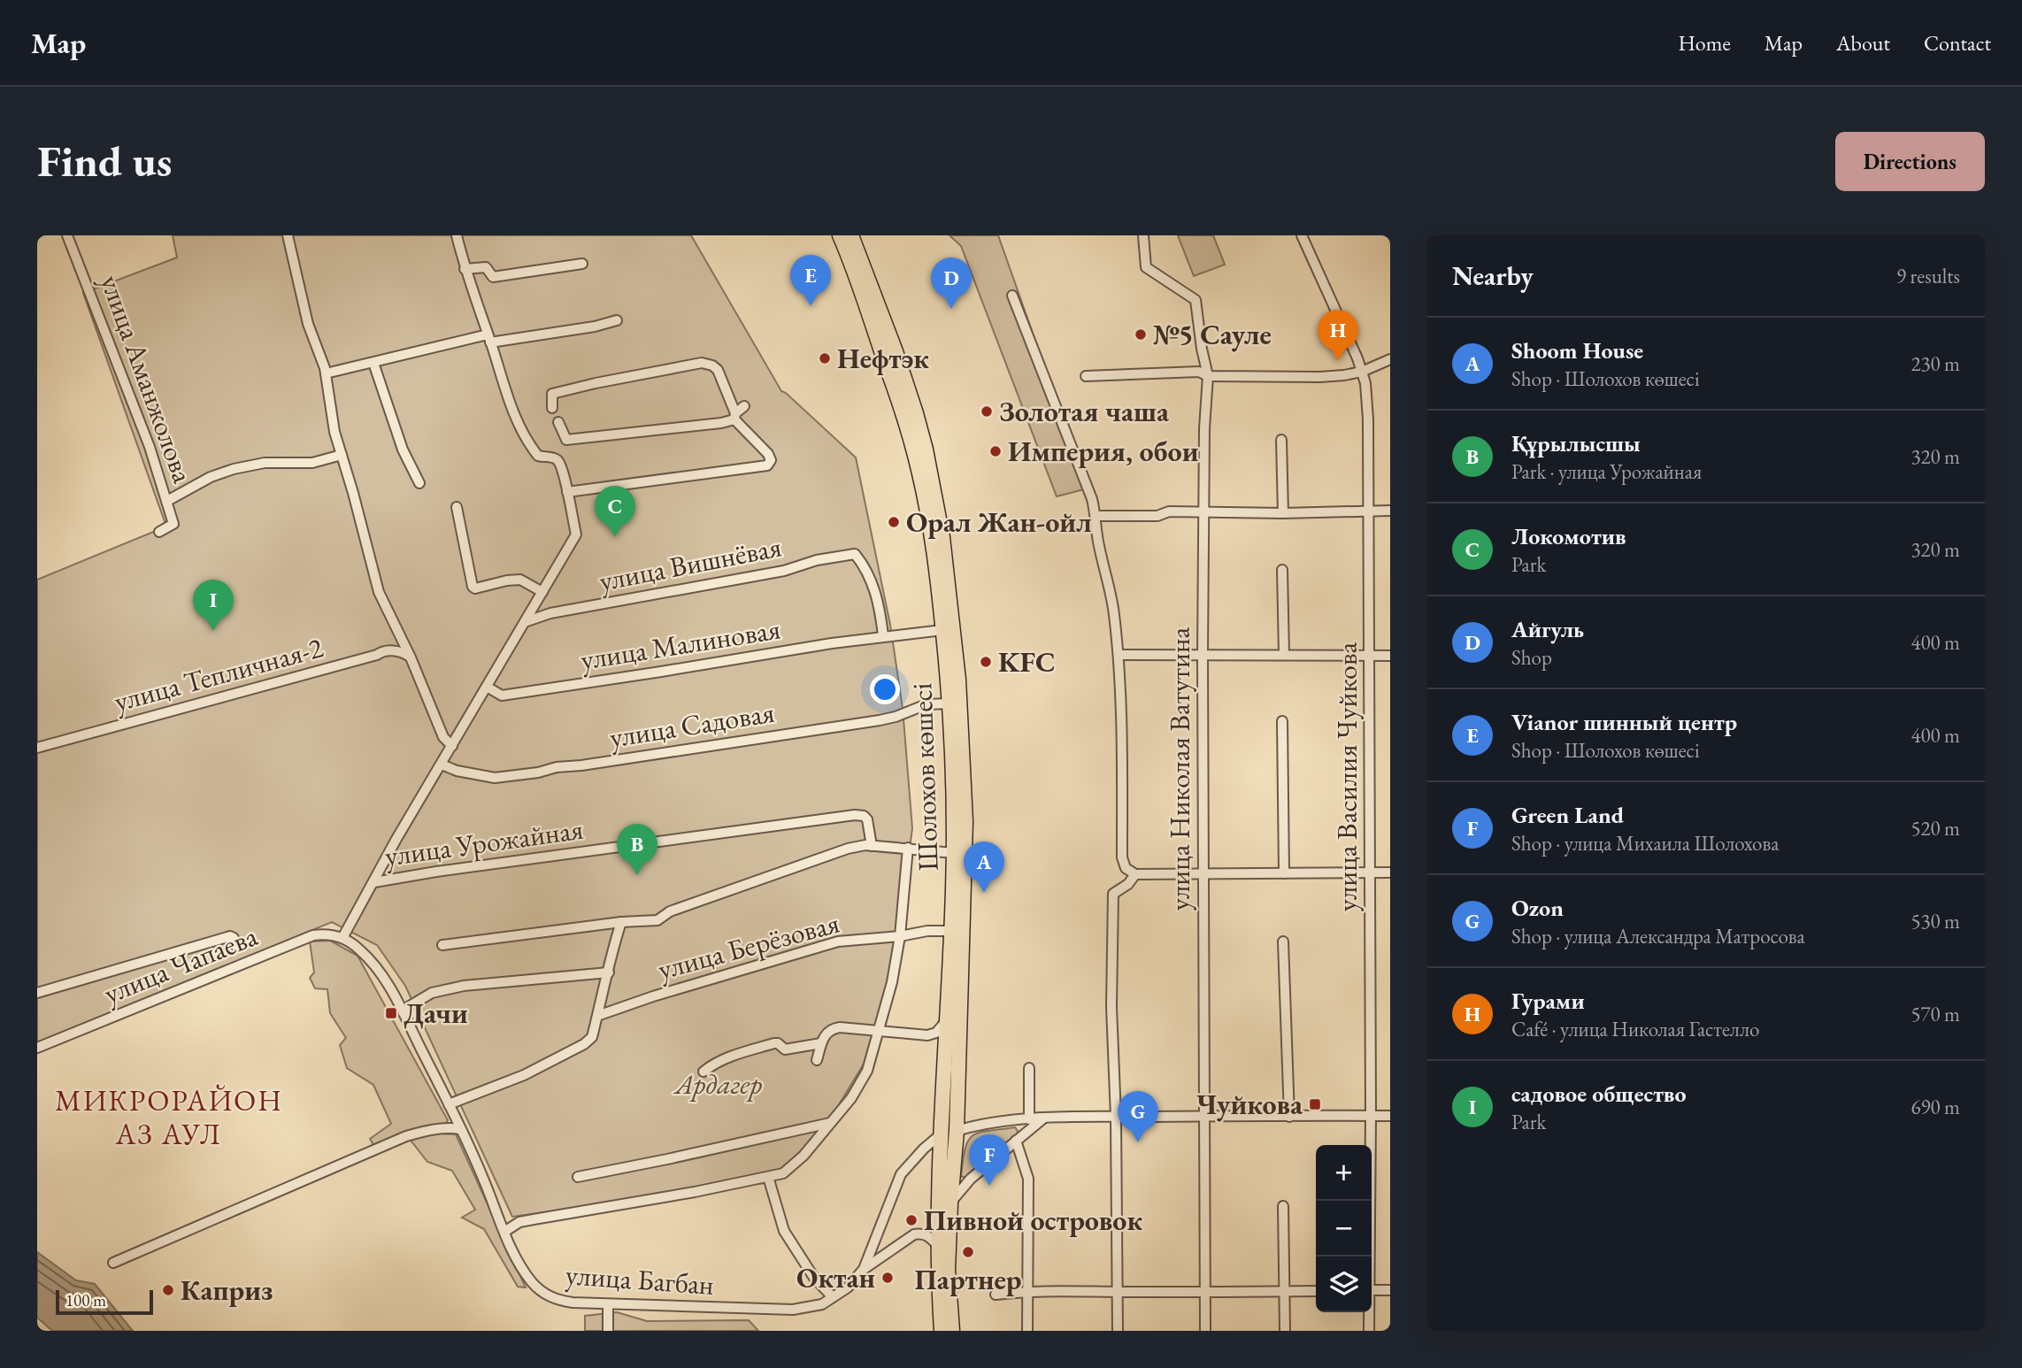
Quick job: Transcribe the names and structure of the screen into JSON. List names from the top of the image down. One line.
{"streets":{"highway":["Шолохов көшесі"],"street":["улица Аманжолова","улица Вишнёвая","улица Малиновая","улица Тепличная-2","улица Садовая","улица Николая Ватутина","улица Василия Чуйкова","улица Урожайная","улица Берёзовая","улица Чапаева","улица Багбан"]},"crossings":[["улица Вишнёвая","улица Малиновая"],["улица Малиновая","Шолохов көшесі"],["улица Садовая","Шолохов көшесі"],["Шолохов көшесі","улица Берёзовая"],["Шолохов көшесі","улица Багбан"],["улица Чапаева","улица Багбан"]],"districts":["МИКРОРАЙОН АЗ АУЛ"],"parks":["Ардагер"],"places":{"other":["№5 Сауле","Нефтэк","Золотая чаша","Империя, обои","Орал Жан-ойл","KFC","Пивной островок","Партнер","Октан","Каприз"],"transit":["Дачи","Чуйкова"]},"scale_bar":"100 m","page":{"header":"Map","nav":["Home","Map","About","Contact"],"buttons":"Directions","title":"Find us","heading":["Nearby","9 results"],"pins":["E","D","H","C","I","B","A","G","F"],"list":[{"mark":"A","name":"Shoom House","note":"Shop · Шолохов көшесі","value":"230 m"},{"mark":"B","name":"Құрылысшы","note":"Park · улица Урожайная","value":"320 m"},{"mark":"C","name":"Локомотив","note":"Park","value":"320 m"},{"mark":"D","name":"Айгуль","note":"Shop","value":"400 m"},{"mark":"E","name":"Vianor шинный центр","note":"Shop · Шолохов көшесі","value":"400 m"},{"mark":"F","name":"Green Land","note":"Shop · улица Михаила Шолохова","value":"520 m"},{"mark":"G","name":"Ozon","note":"Shop · улица Александра Матросова","value":"530 m"},{"mark":"H","name":"Гурами","note":"Café · улица Николая Гастелло","value":"570 m"},{"mark":"I","name":"садовое общество","note":"Park","value":"690 m"}],"map_buttons":["+","−"],"scale":"100 m"}}
